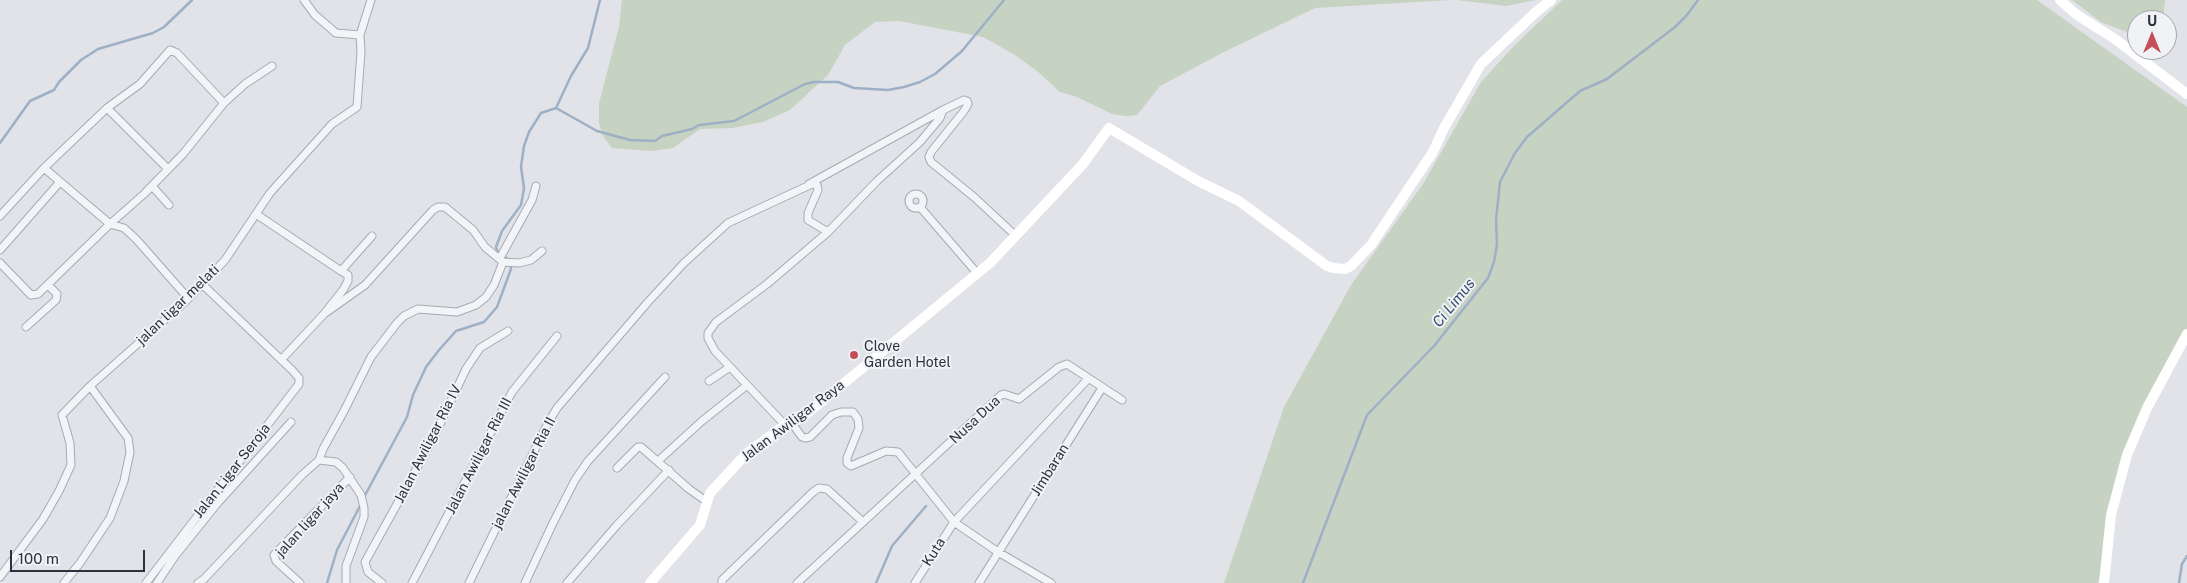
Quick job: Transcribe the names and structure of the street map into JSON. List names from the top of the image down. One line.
{"streets":{"street":["jalan ligar melati","Nusa Dua","Jalan Awiligar Raya","Jalan Awiligar Ria IV","Jalan Awiligar Ria III","Jimbaran","Jalan Ligar Seroja","jalan Awiligar Ria II","jalan ligar jaya","Kuta"]},"crossings":[["Nusa Dua","Jimbaran"],["Jalan Awiligar Raya","jalan Awiligar Ria II"]],"water":["Ci Limus"],"places":["Clove Garden Hotel"],"scale_bar":"100 m","north":"top"}
